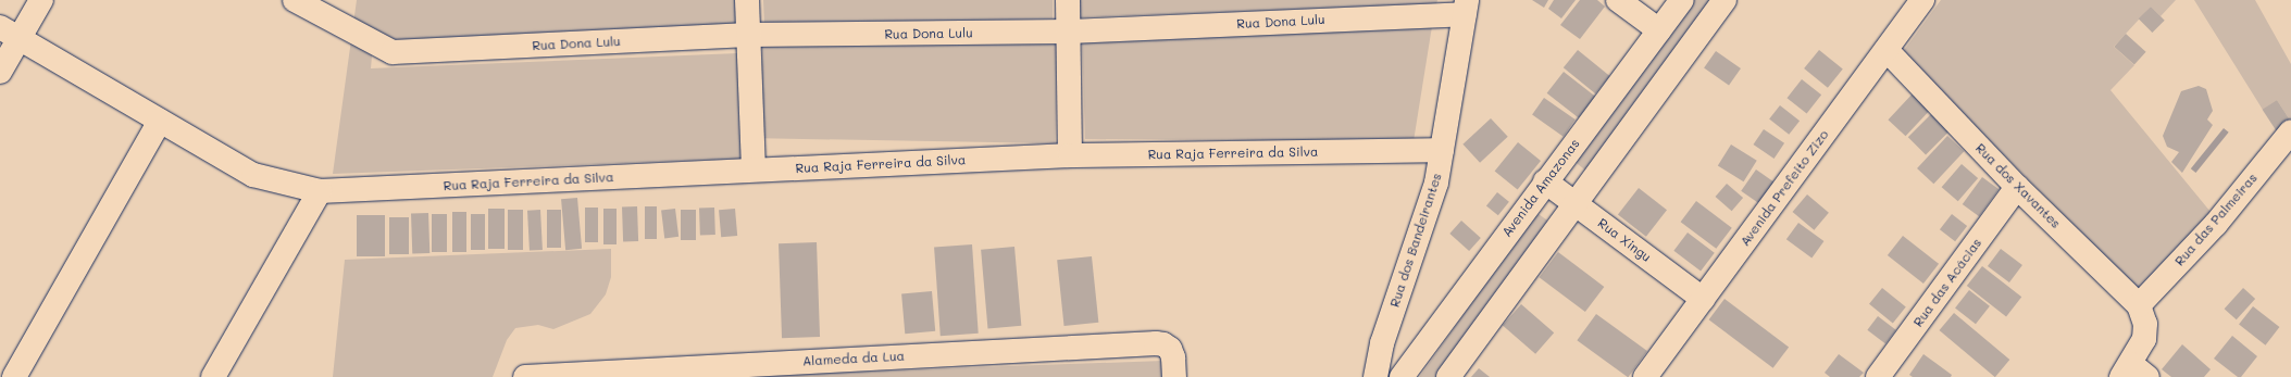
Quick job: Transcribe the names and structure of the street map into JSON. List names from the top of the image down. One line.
{"streets":{"street":["Rua Dona Lulu","Rua Raja Ferreira da Silva","Rua dos Xavantes","Avenida Amazonas","Avenida Prefeito Zizo","Rua das Palmeiras","Rua dos Bandeirantes","Rua Xingu","Rua das Acácias","Alameda da Lua"]},"crossings":[["Rua Dona Lulu","Rua dos Bandeirantes"],["Rua Raja Ferreira da Silva","Rua dos Bandeirantes"],["Rua dos Xavantes","Avenida Prefeito Zizo"],["Rua dos Xavantes","Rua das Palmeiras"],["Rua dos Xavantes","Rua das Acácias"],["Avenida Amazonas","Rua Xingu"],["Avenida Prefeito Zizo","Rua Xingu"]]}
